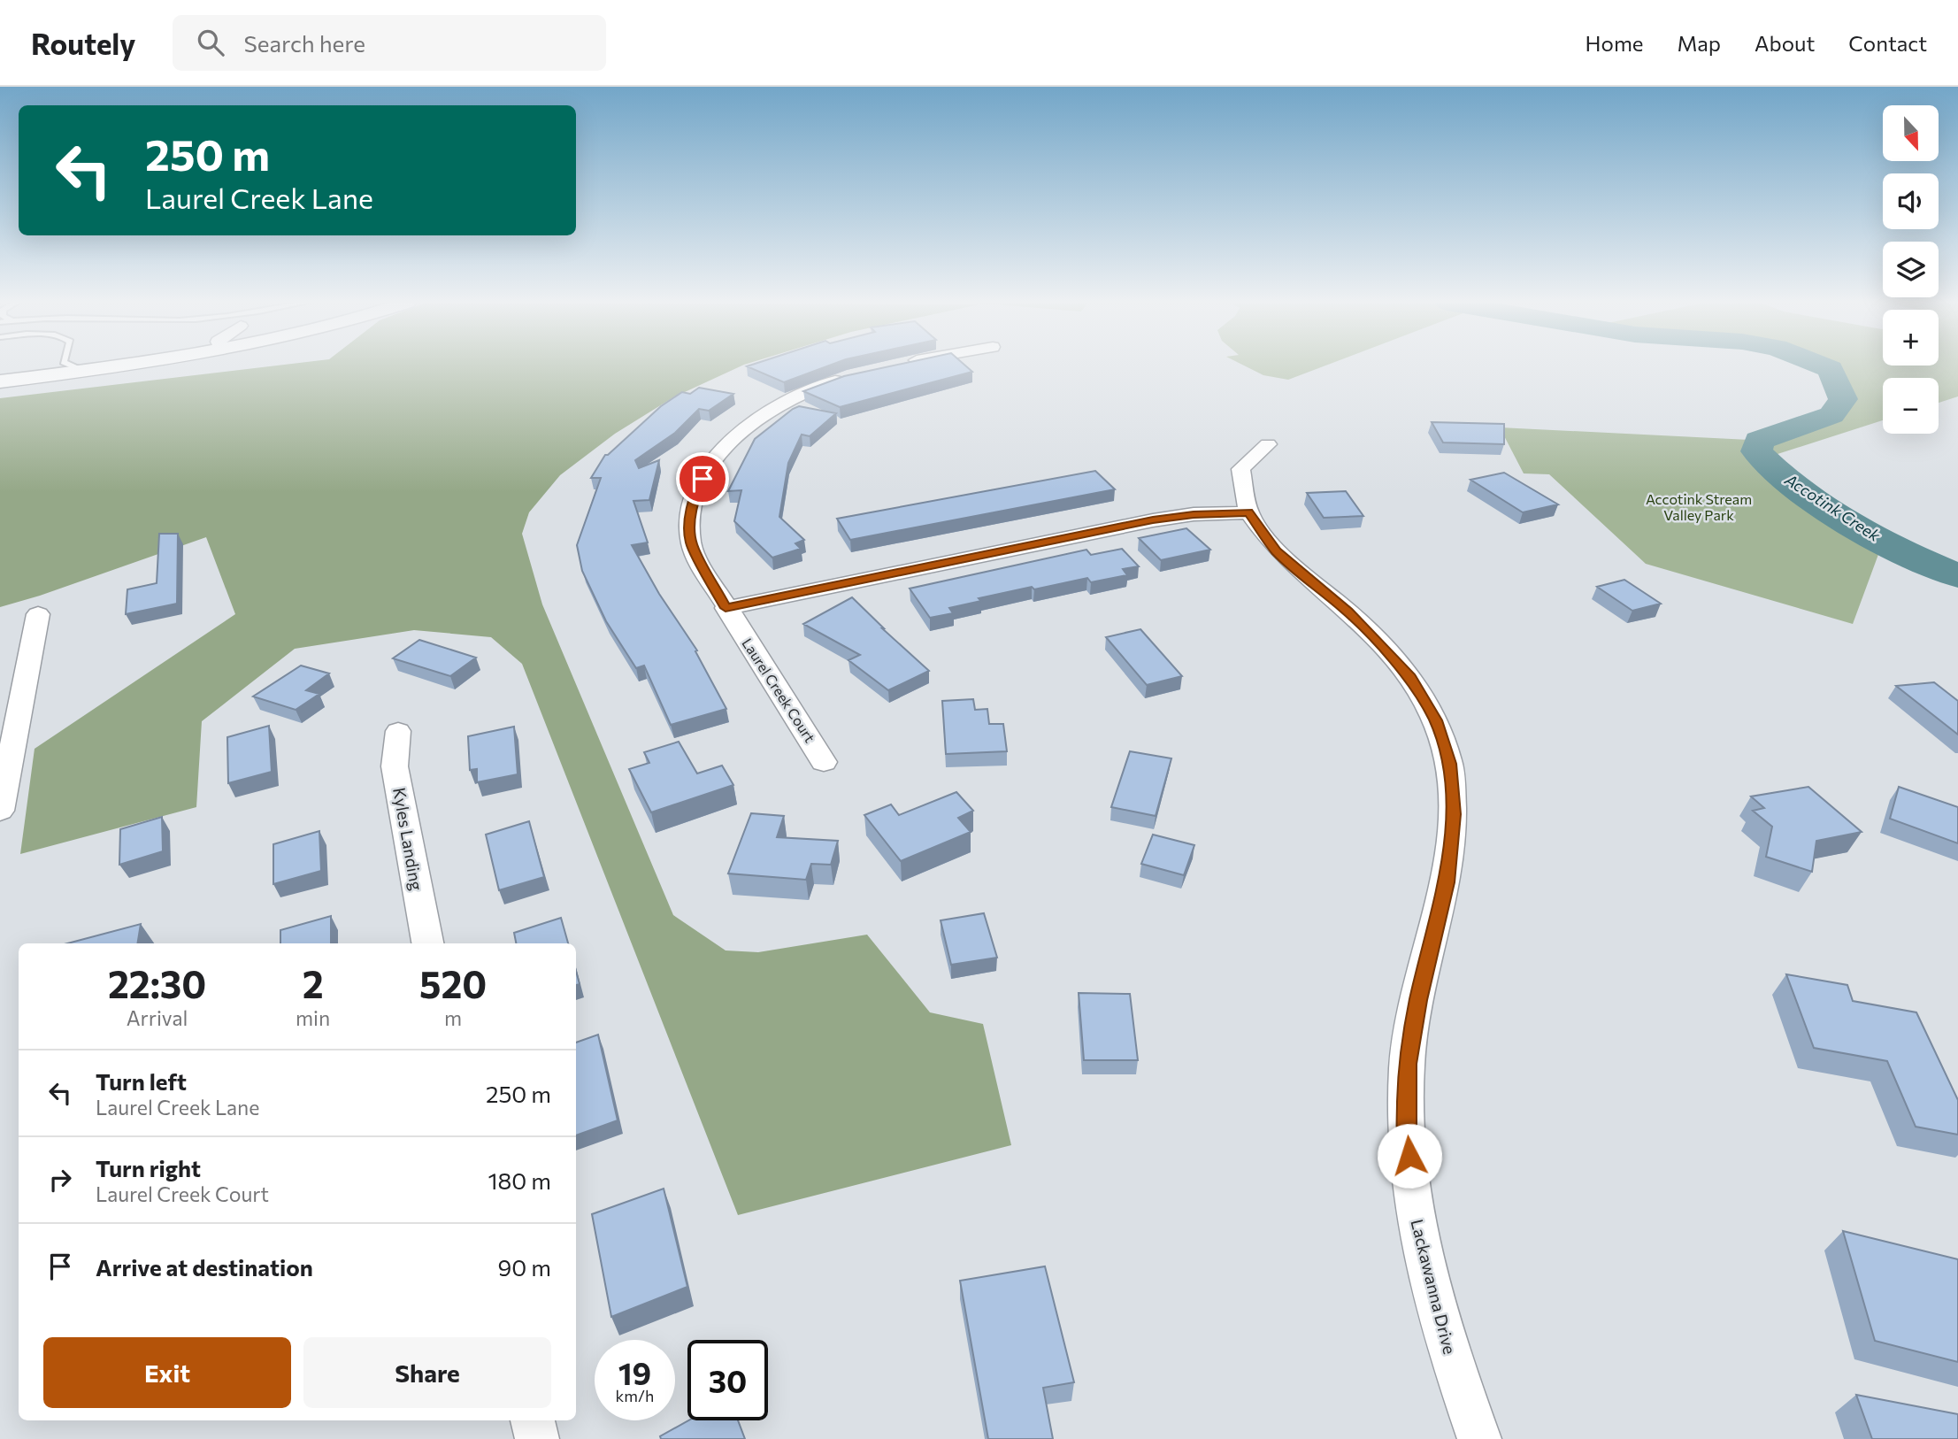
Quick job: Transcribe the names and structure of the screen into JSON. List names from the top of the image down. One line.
{"streets":{"street":["Laurel Creek Court","Kyles Landing","Lackawanna Drive"]},"water":["Accotink Creek"],"parks":["Accotink Stream Valley Park"],"north":"bottom","page":{"header":"Routely","search":"Search here","nav":["Home","Map","About","Contact"],"map_buttons":["+","−"],"turn":["250 m","Laurel Creek Lane"],"eta":["22:30","Arrival","2","min","520","m"],"list":[{"name":"Turn left","note":"Laurel Creek Lane","value":"250 m"},{"name":"Turn right","note":"Laurel Creek Court","value":"180 m"},{"name":"Arrive at destination","value":"90 m"}],"buttons":["Exit","Share"],"speed":"19 km/h","limit":"30"}}
